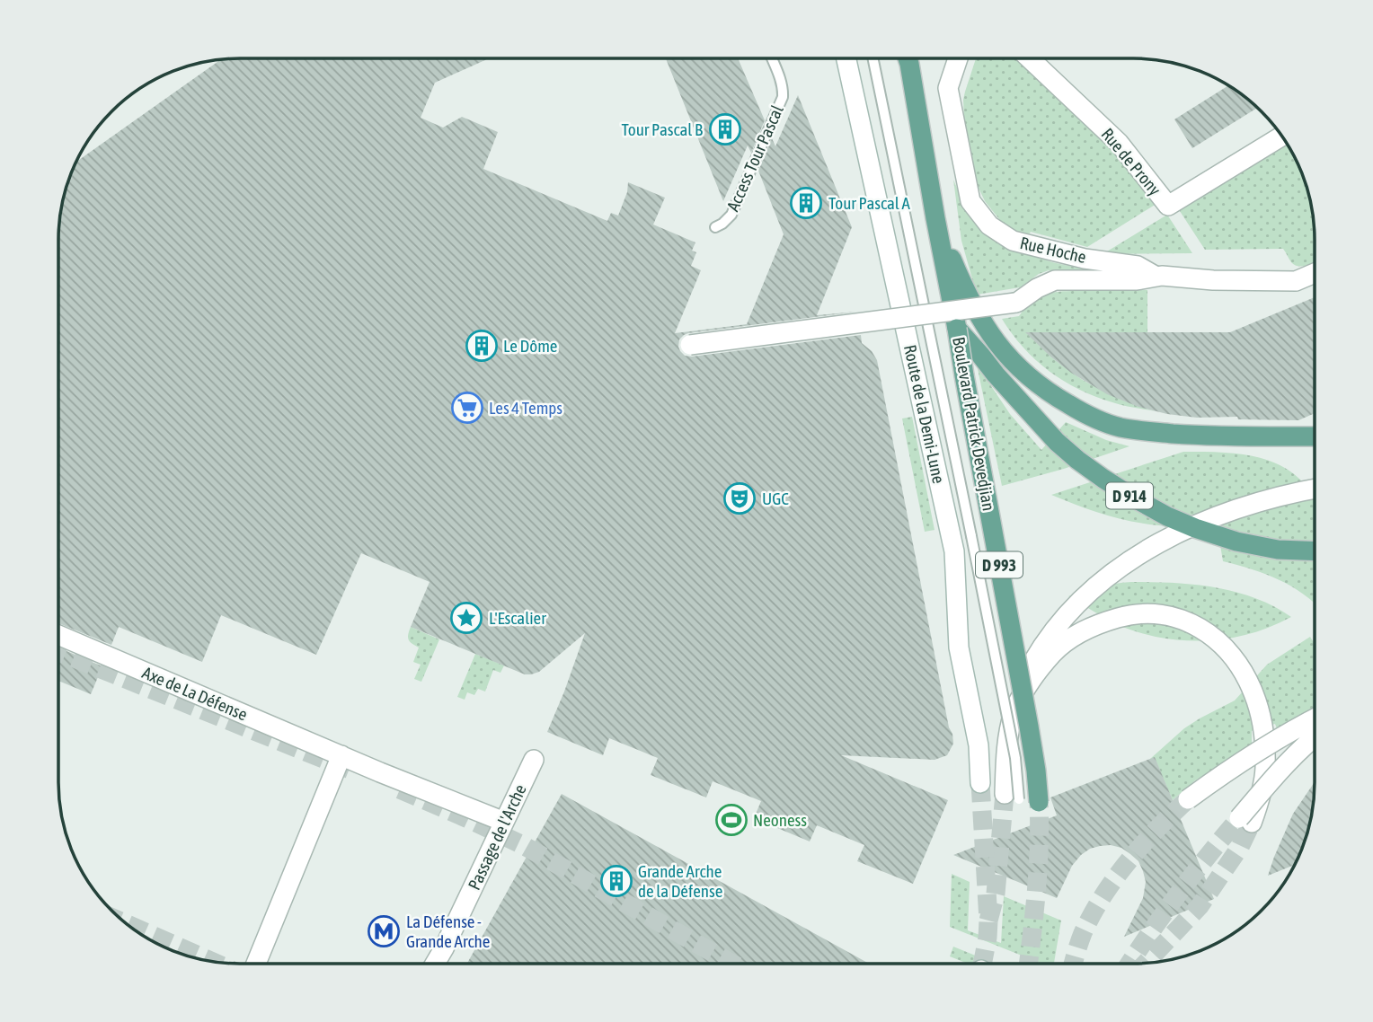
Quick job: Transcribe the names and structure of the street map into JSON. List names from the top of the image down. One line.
{"streets":{"main road":["Boulevard Patrick Devedjian","D 914","D 993"],"street":["Rue de Prony","Rue Hoche","Route de la Demi-Lune","Axe de La Défense","Passage de l'Arche"],"lane":["Access Tour Pascal"]},"crossings":[["Boulevard Patrick Devedjian","D 914"],["Axe de La Défense","Passage de l'Arche"]],"places":{"building":["Tour Pascal B","Tour Pascal A","Le Dôme","Grande Arche de la Défense"],"supermarket":["Les 4 Temps"],"theatre":["UGC"],"place":["L'Escalier"],"sports":["Neoness"],"metro station":["La Défense - Grande Arche"]}}
